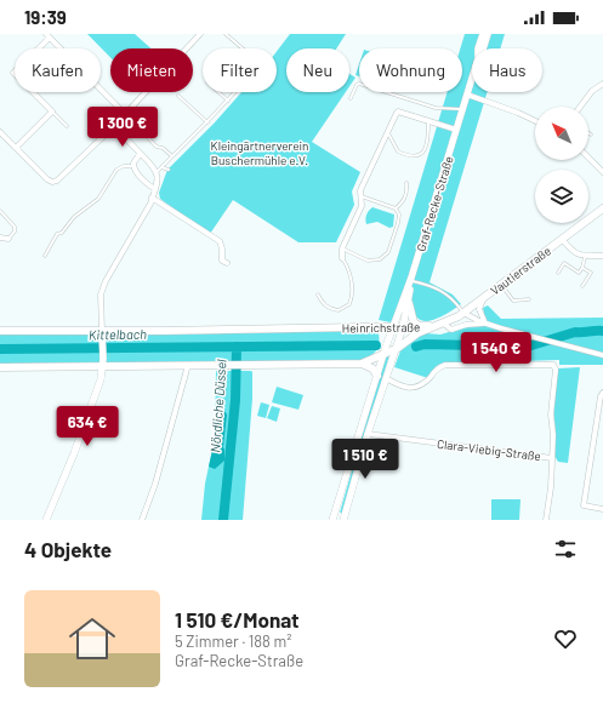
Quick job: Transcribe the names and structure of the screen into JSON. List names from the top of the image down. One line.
{"streets":{"main road":["Vautierstraße","Heinrichstraße"],"street":["Graf-Recke-Straße","Clara-Viebig-Straße"]},"crossings":[["Graf-Recke-Straße","Heinrichstraße"],["Graf-Recke-Straße","Clara-Viebig-Straße"],["Vautierstraße","Heinrichstraße"]],"water":["Kittelbach","Nördliche Düssel"],"parks":["Kleingärtnerverein Buschermühle e.V."],"north":"top left","page":{"status":"19:39","chip":["Kaufen","Mieten","Filter","Neu","Wohnung","Haus"],"price":["1 300 €","1 540 €","634 €","1 510 €"],"heading":"4 Objekte","list":[{"name":"1 510 €/Monat","note":"5 Zimmer · 188 m² · Graf-Recke-Straße"}]}}
